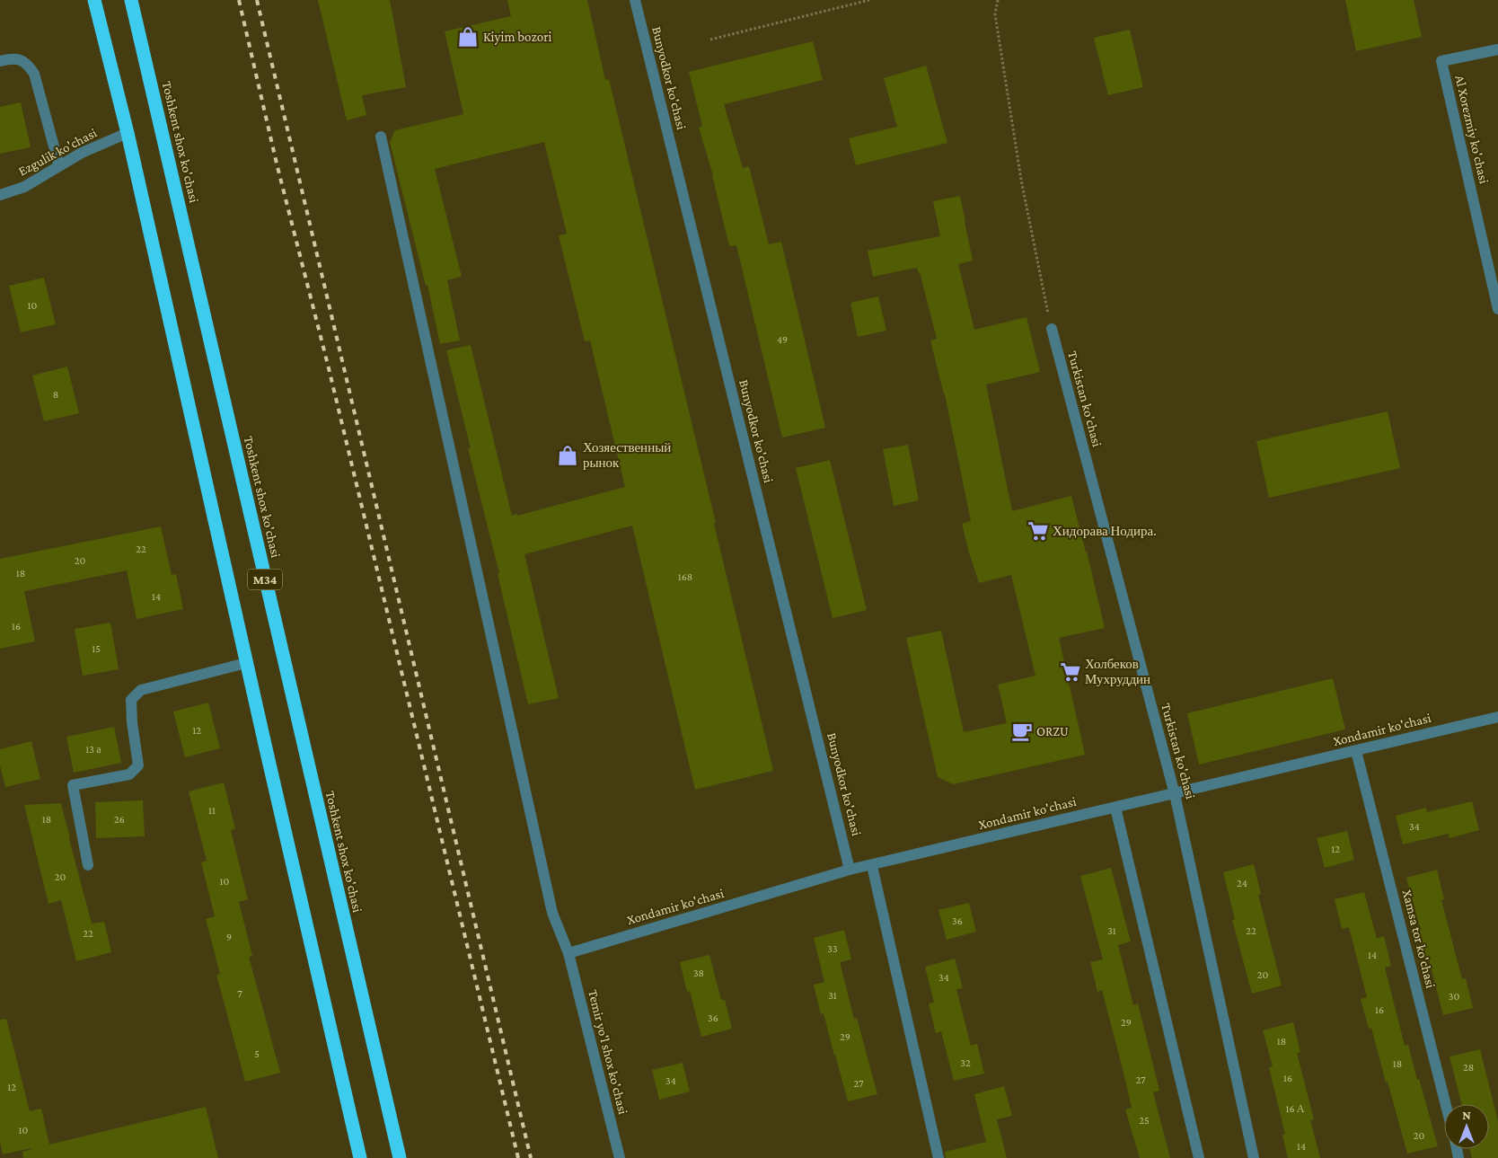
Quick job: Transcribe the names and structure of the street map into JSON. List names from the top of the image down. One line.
{"streets":{"highway":["Toshkent shox ko'chasi","M34"],"street":["Bunyodkor ko'chasi","Al Xorezmiy ko'chasi","Ezgulik ko'chasi","Turkistan ko'chasi","Xondamir ko'chasi","Xamsa tor ko'chasi","Temir yo'l shox ko'chasi"]},"crossings":[["Bunyodkor ko'chasi","Xondamir ko'chasi"],["Ezgulik ko'chasi","M34"],["Turkistan ko'chasi","Xondamir ko'chasi"],["Xondamir ko'chasi","Xamsa tor ko'chasi"],["Xondamir ko'chasi","Temir yo'l shox ko'chasi"]],"places":{"shop":["Kiyim bozori","Хозяественный рынок"],"supermarket":["Хидорава Нодира.","Холбеков Мухруддин"],"cafe":["ORZU"]},"house_numbers":["10","49","8","22","20","18","168","14","16","15","12","13 а","11","18","26","34","12","20","10","24","36","31","22","22","9","33","14","38","20","34","7","31","30","16","36","29","29","18","5","32","18","28","16","27","34","27","12","16 А","25","10","20","14"],"north":"top"}
